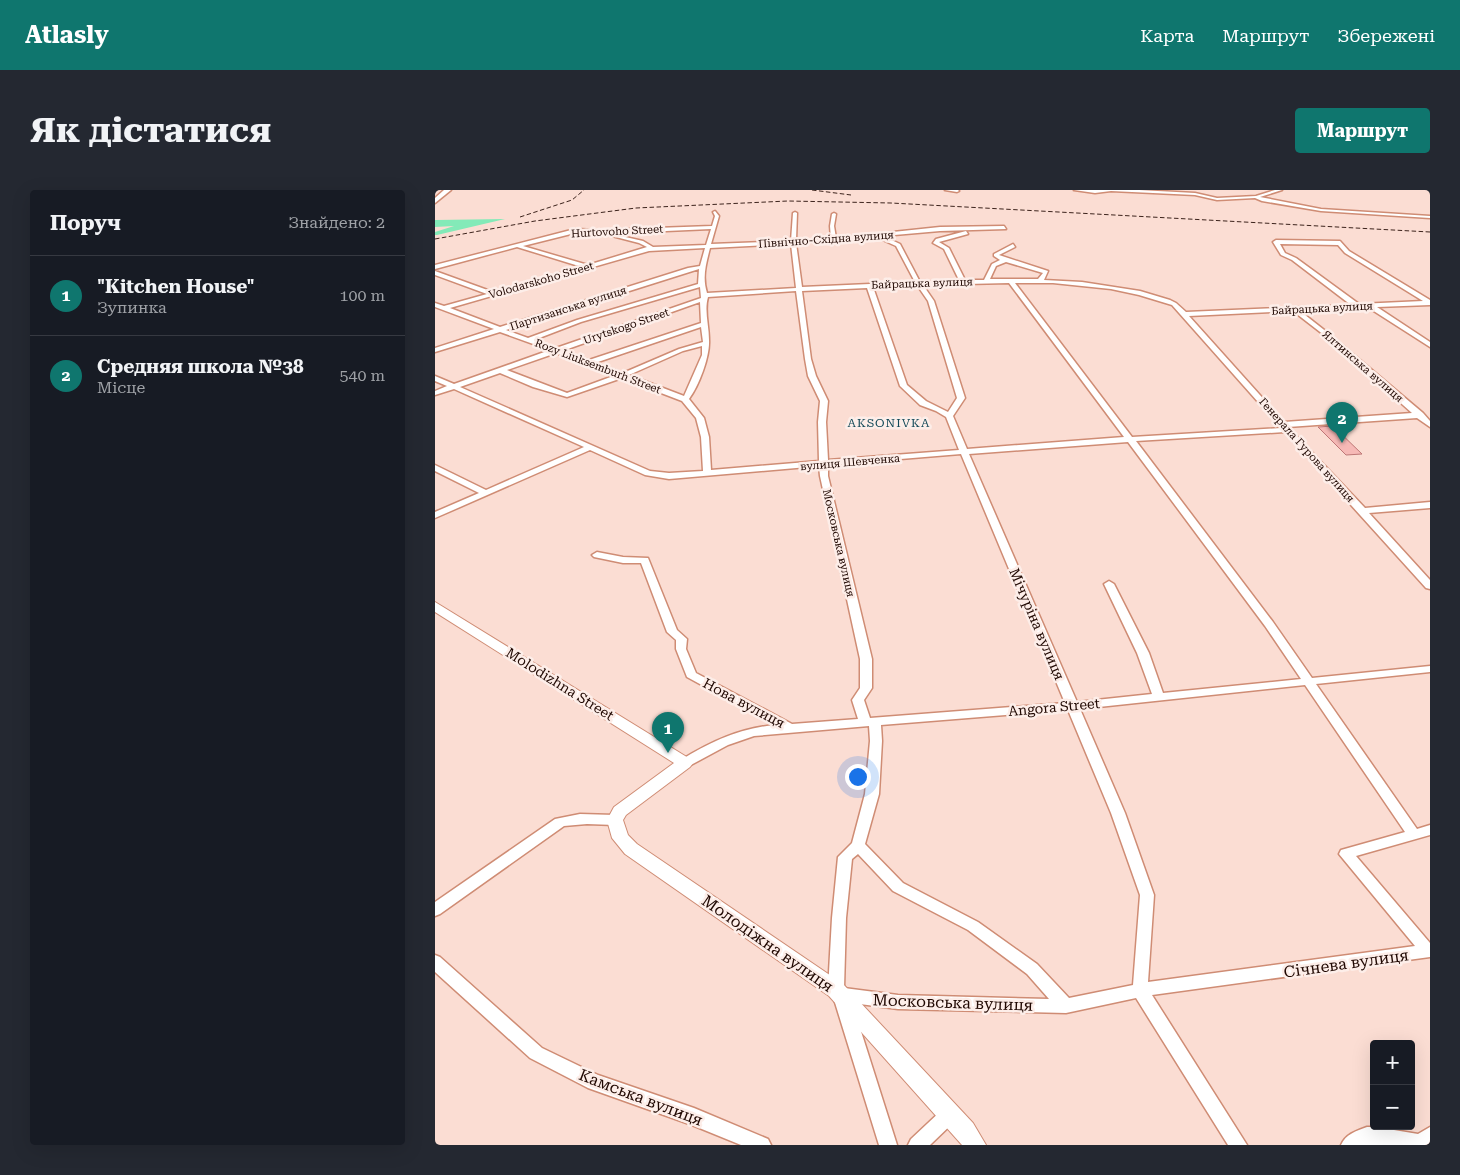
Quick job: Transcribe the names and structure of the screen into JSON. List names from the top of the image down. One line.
{"streets":{"street":["Hurtovoho Street","Північно-Східна вулиця","Volodarskoho Street","Байрацька вулиця","Партизанська вулиця","Urytskogo Street","Rozy Liuksemburh Street","Ялтинська вулиця","Генерала Гурова вулиця","вулиця Шевченка","Московська вулиця","Мічуріна вулиця","Molodizhna Street","Нова вулиця","Angora Street","Молодіжна вулиця","Січнева вулиця","Камська вулиця"]},"crossings":[["Північно-Східна вулиця","Volodarskoho Street"],["Північно-Східна вулиця","Московська вулиця"],["Volodarskoho Street","Rozy Liuksemburh Street"],["Байрацька вулиця","Urytskogo Street"],["Байрацька вулиця","Ялтинська вулиця"],["Байрацька вулиця","Генерала Гурова вулиця"],["Байрацька вулиця","Московська вулиця"],["Партизанська вулиця","Rozy Liuksemburh Street"],["Urytskogo Street","Rozy Liuksemburh Street"],["Urytskogo Street","вулиця Шевченка"],["Ялтинська вулиця","вулиця Шевченка"],["Генерала Гурова вулиця","вулиця Шевченка"],["вулиця Шевченка","Московська вулиця"],["вулиця Шевченка","Мічуріна вулиця"],["Московська вулиця","Мічуріна вулиця"],["Московська вулиця","Angora Street"],["Московська вулиця","Молодіжна вулиця"],["Московська вулиця","Січнева вулиця"],["Мічуріна вулиця","Angora Street"],["Мічуріна вулиця","Січнева вулиця"],["Molodizhna Street","Angora Street"],["Нова вулиця","Angora Street"]],"districts":["AKSONІVKA"],"page":{"header":"Atlasly","nav":["Карта","Маршрут","Збережені"],"buttons":"Маршрут","title":"Як дістатися","heading":["Поруч","Знайдено: 2"],"list":[{"mark":"1","name":"\"Kitchen House\"","note":"Зупинка","value":"100 m"},{"mark":"2","name":"Средняя школа №38","note":"Місце","value":"540 m"}],"pins":["2","1"],"map_buttons":["+","−"]}}
